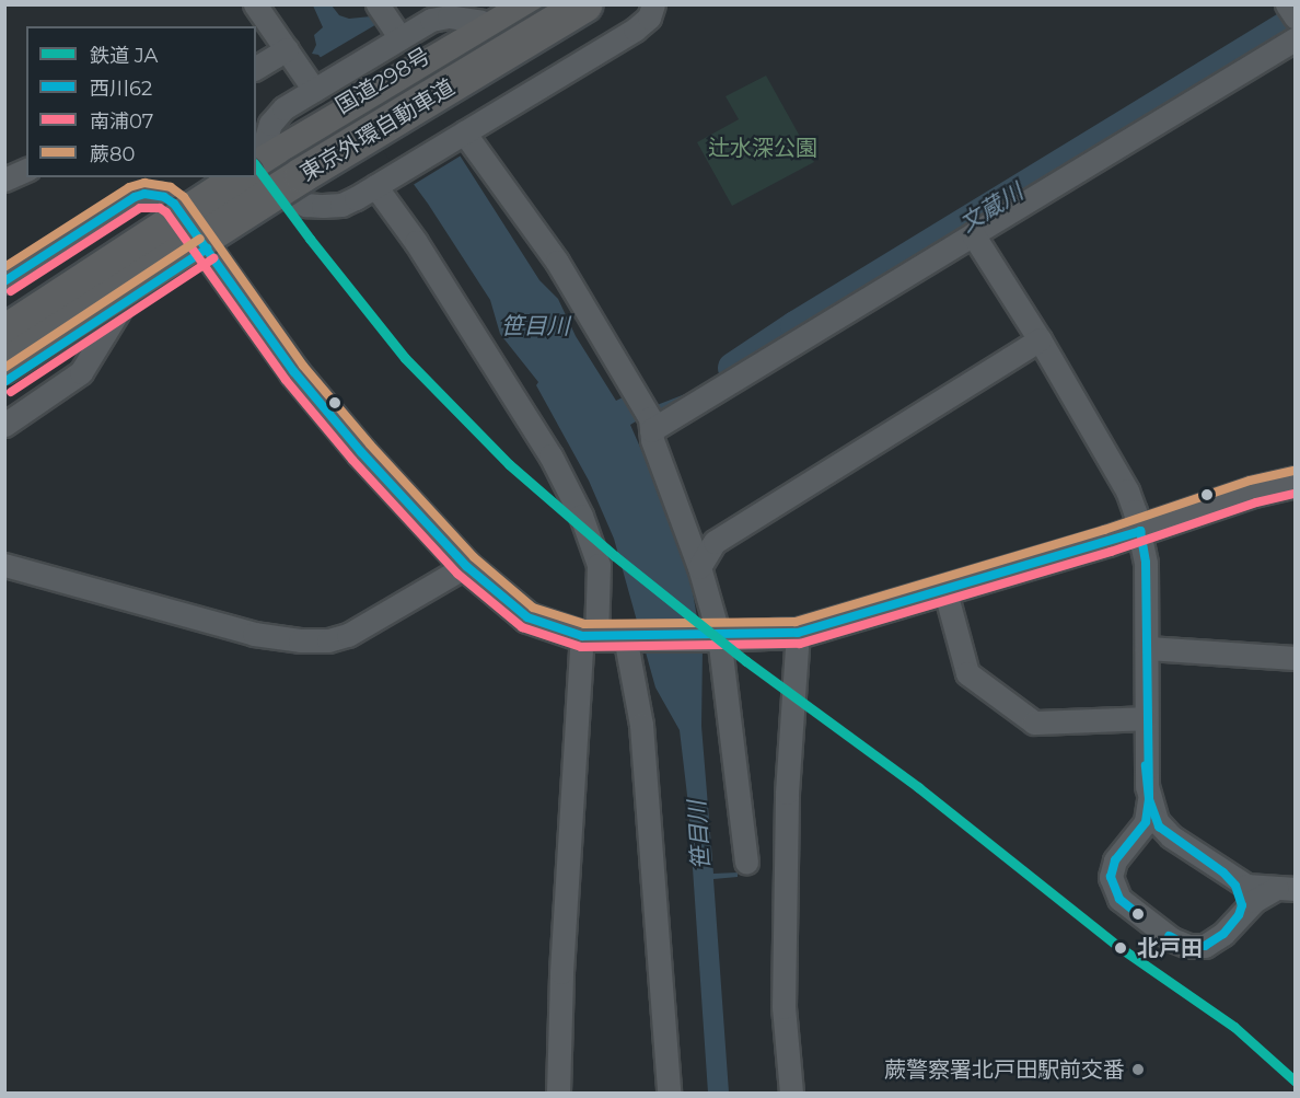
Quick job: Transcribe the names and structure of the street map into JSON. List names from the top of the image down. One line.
{"streets":{"highway":["国道298号","東京外環自動車道"]},"water":["文蔵川","笹目川"],"parks":["辻水深公園"],"places":["北戸田","蕨警察署北戸田駅前交番"],"lines":["rail line JA","transit line 蕨80","transit line 西川62","transit line 南浦07"],"legend":["鉄道 JA","西川62","南浦07","蕨80"]}
